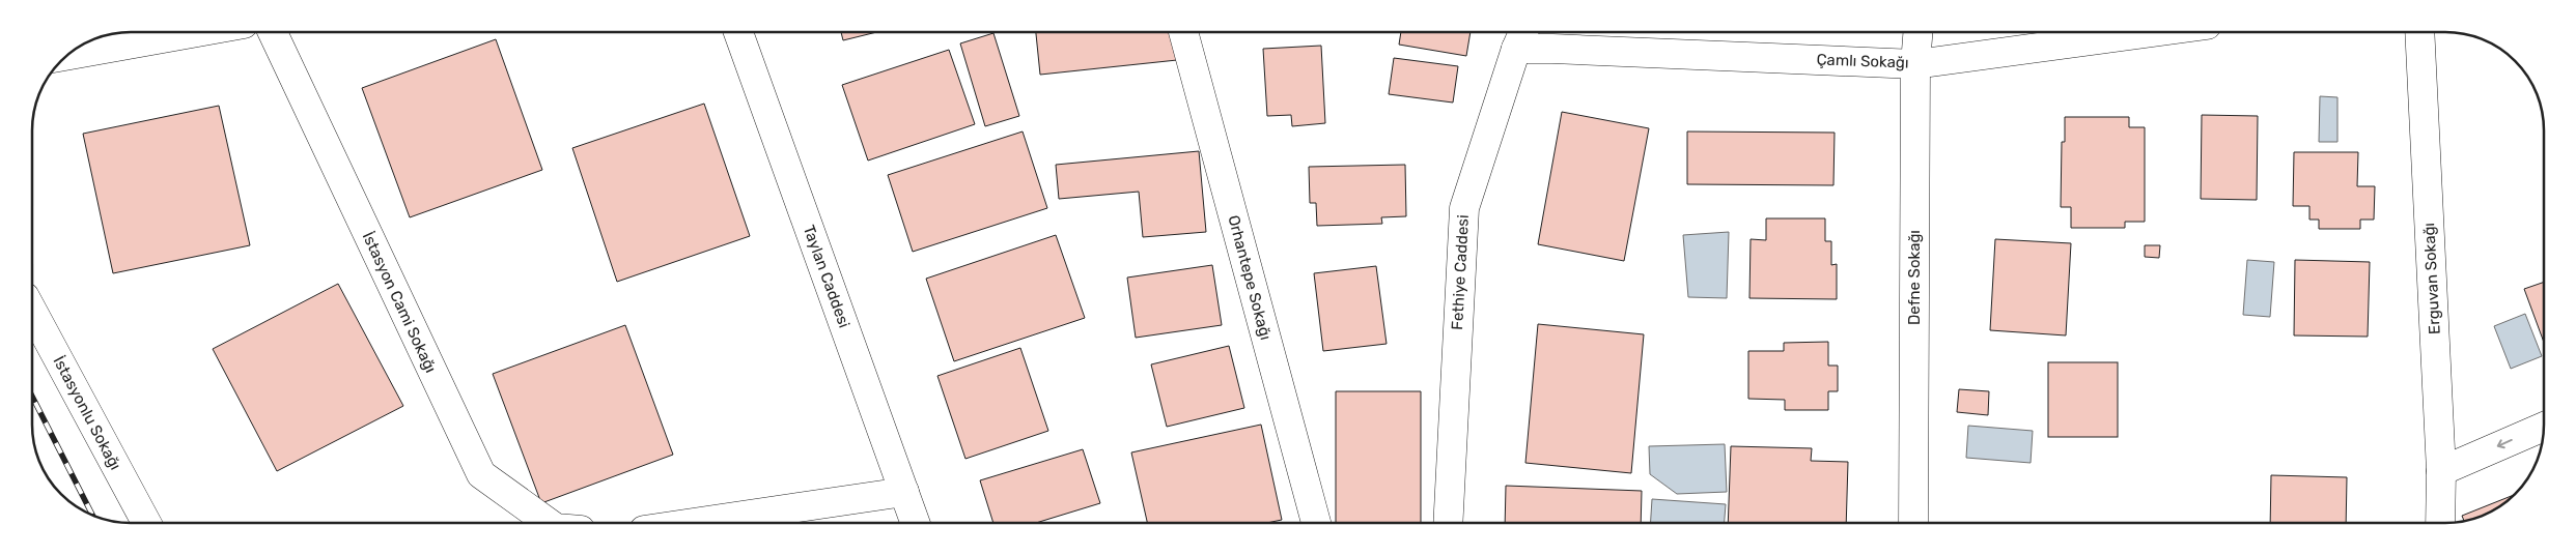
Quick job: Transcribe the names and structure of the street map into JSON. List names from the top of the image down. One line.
{"streets":{"street":["Çamlı Sokağı","Fethiye Caddesi","Taylan Caddesi","Orhantepe Sokağı","Defne Sokağı","Erguvan Sokağı","İstasyon Cami Sokağı","İstasyonlu Sokağı"]},"crossings":[["Çamlı Sokağı","Fethiye Caddesi"],["Çamlı Sokağı","Defne Sokağı"]]}
